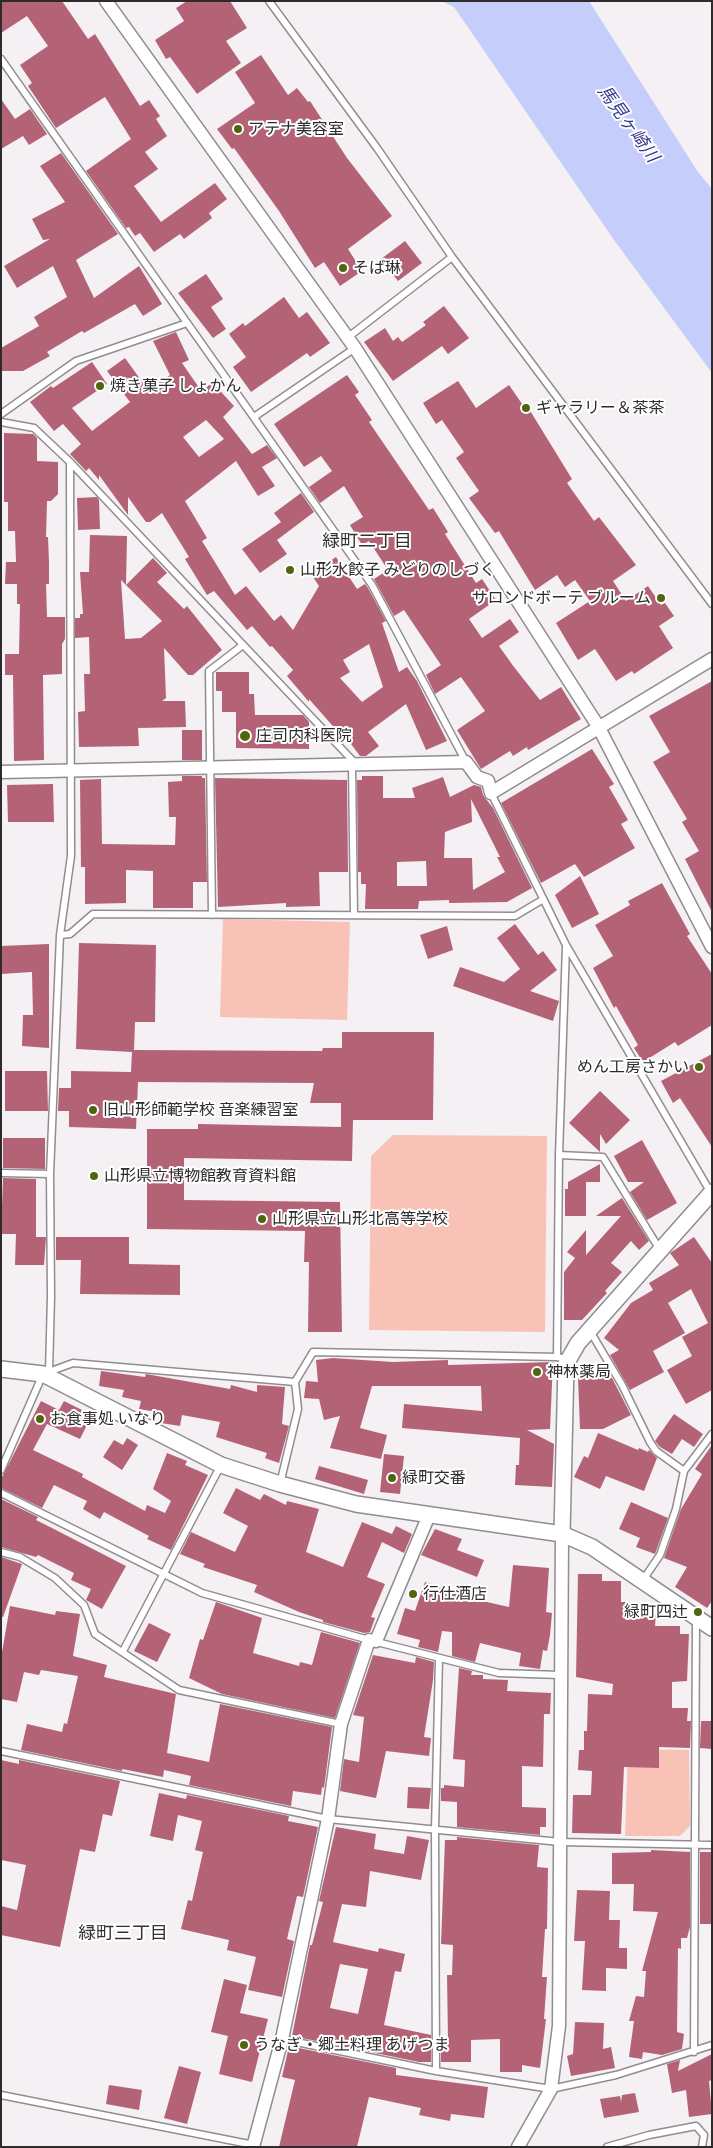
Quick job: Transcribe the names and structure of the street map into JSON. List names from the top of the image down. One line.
{"districts":["緑町二丁目","緑町三丁目"],"water":["馬見ヶ崎川"],"places":["アテナ美容室","そば琳","焼き菓子 しょかん","ギャラリー＆茶茶","山形水餃子 みどりのしづく","サロンドボーテ ブルーム","庄司内科医院","めん工房さかい","旧山形師範学校 音楽練習室","山形県立博物館教育資料館","山形県立山形北高等学校","神林薬局","お食事処 いなり","緑町交番","行仕酒店","緑町四辻","うなぎ・郷土料理 あげつま"]}
